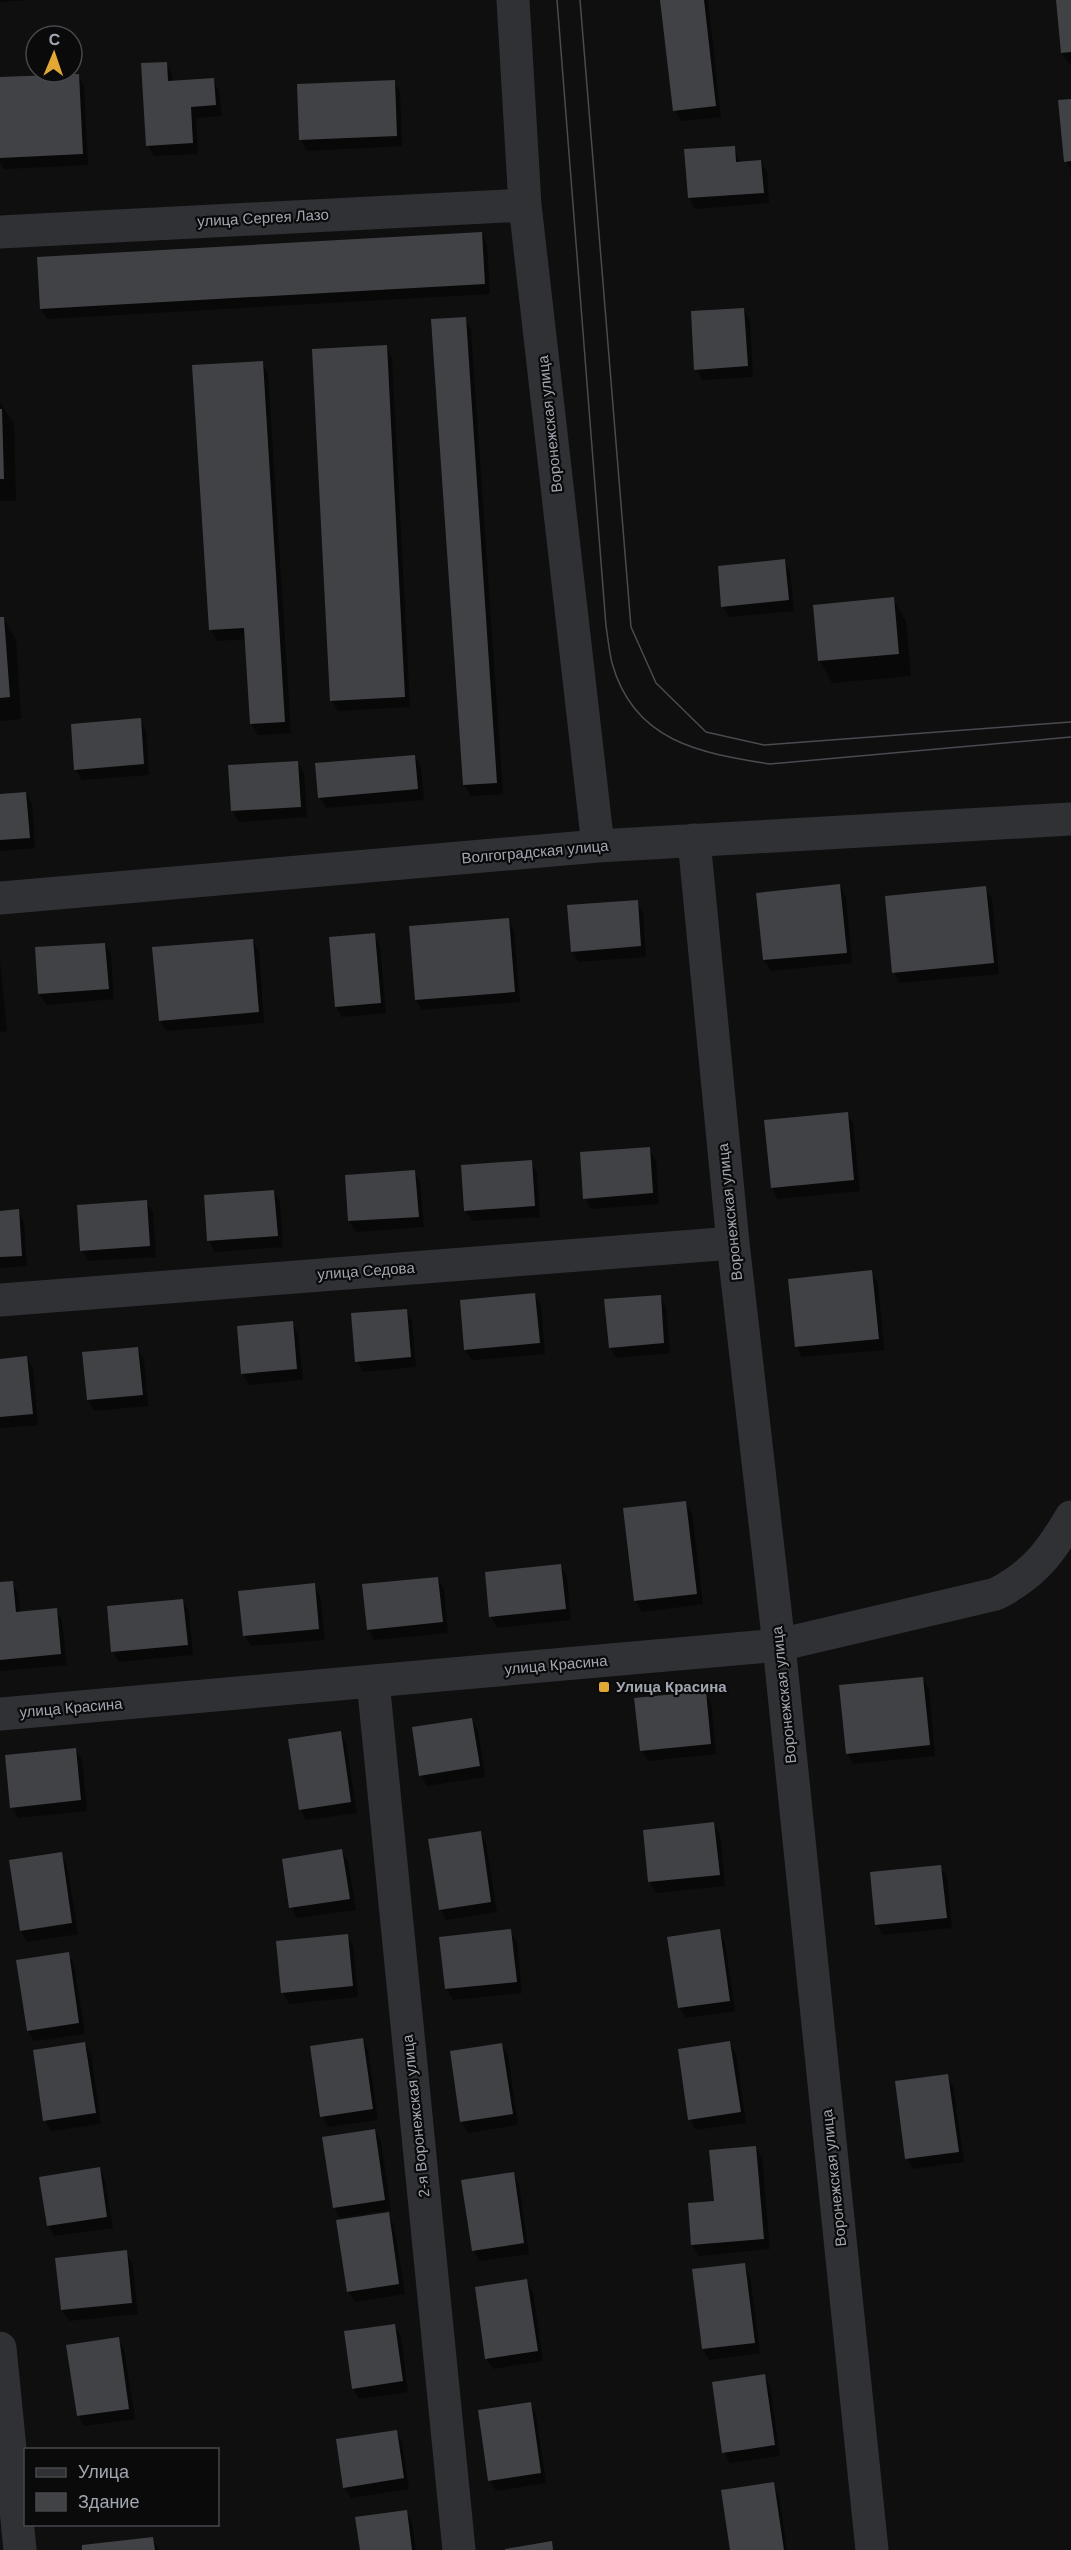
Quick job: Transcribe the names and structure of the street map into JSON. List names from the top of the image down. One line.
{"streets":{"street":["улица Сергея Лазо","Воронежская улица","Волгоградская улица","улица Седова","улица Красина","2-я Воронежская улица"]},"crossings":[["улица Сергея Лазо","Воронежская улица"],["Воронежская улица","Волгоградская улица"],["Воронежская улица","улица Седова"],["Воронежская улица","улица Красина"],["улица Красина","2-я Воронежская улица"]],"places":{"transit":["Улица Красина"]},"legend":["Улица","Здание"],"north":"top"}
